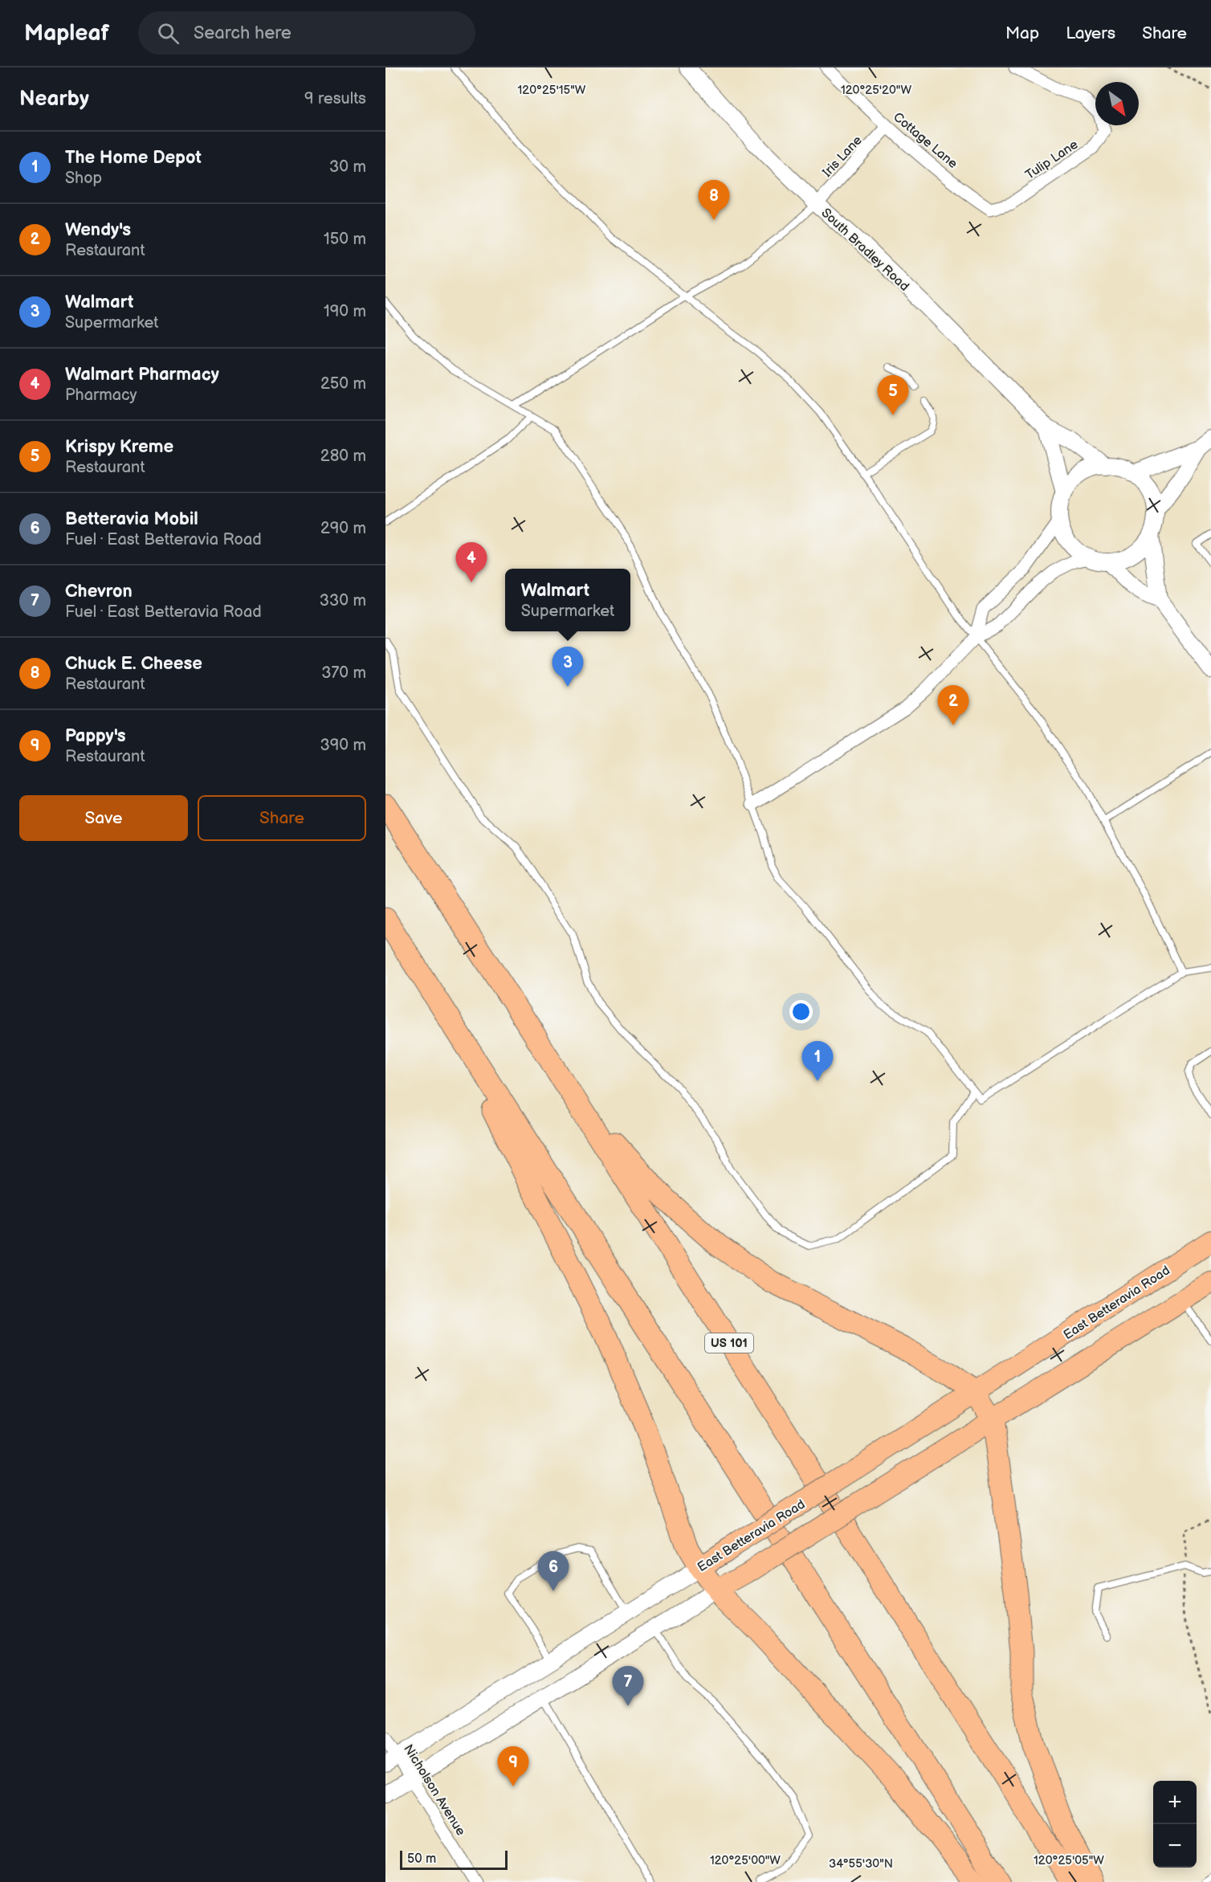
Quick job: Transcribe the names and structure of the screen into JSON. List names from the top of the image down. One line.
{"streets":{"highway":["East Betteravia Road","US 101"],"street":["Cottage Lane","Iris Lane","Tulip Lane","South Bradley Road","Nicholson Avenue"]},"crossings":[["Cottage Lane","Iris Lane"],["Cottage Lane","Tulip Lane"],["Iris Lane","South Bradley Road"],["East Betteravia Road","Nicholson Avenue"]],"scale_bar":"50 m","north":"bottom right","page":{"header":"Mapleaf","search":"Search here","nav":["Map","Layers","Share"],"heading":["Nearby","9 results"],"list":[{"mark":"1","name":"The Home Depot","note":"Shop","value":"30 m"},{"mark":"2","name":"Wendy's","note":"Restaurant","value":"150 m"},{"mark":"3","name":"Walmart","note":"Supermarket","value":"190 m"},{"mark":"4","name":"Walmart Pharmacy","note":"Pharmacy","value":"250 m"},{"mark":"5","name":"Krispy Kreme","note":"Restaurant","value":"280 m"},{"mark":"6","name":"Betteravia Mobil","note":"Fuel · East Betteravia Road","value":"290 m"},{"mark":"7","name":"Chevron","note":"Fuel · East Betteravia Road","value":"330 m"},{"mark":"8","name":"Chuck E. Cheese","note":"Restaurant","value":"370 m"},{"mark":"9","name":"Pappy's","note":"Restaurant","value":"390 m"}],"pins":["8","5","4","3","2","1","6","7","9"],"popup":["Walmart","Supermarket"],"buttons":["Save","Share"],"map_buttons":["+","−"],"scale":"50 m"},"coordinates":["120°25'15\"W","120°25'20\"W","120°25'00\"W","120°25'05\"W","34°55'30\"N"]}
